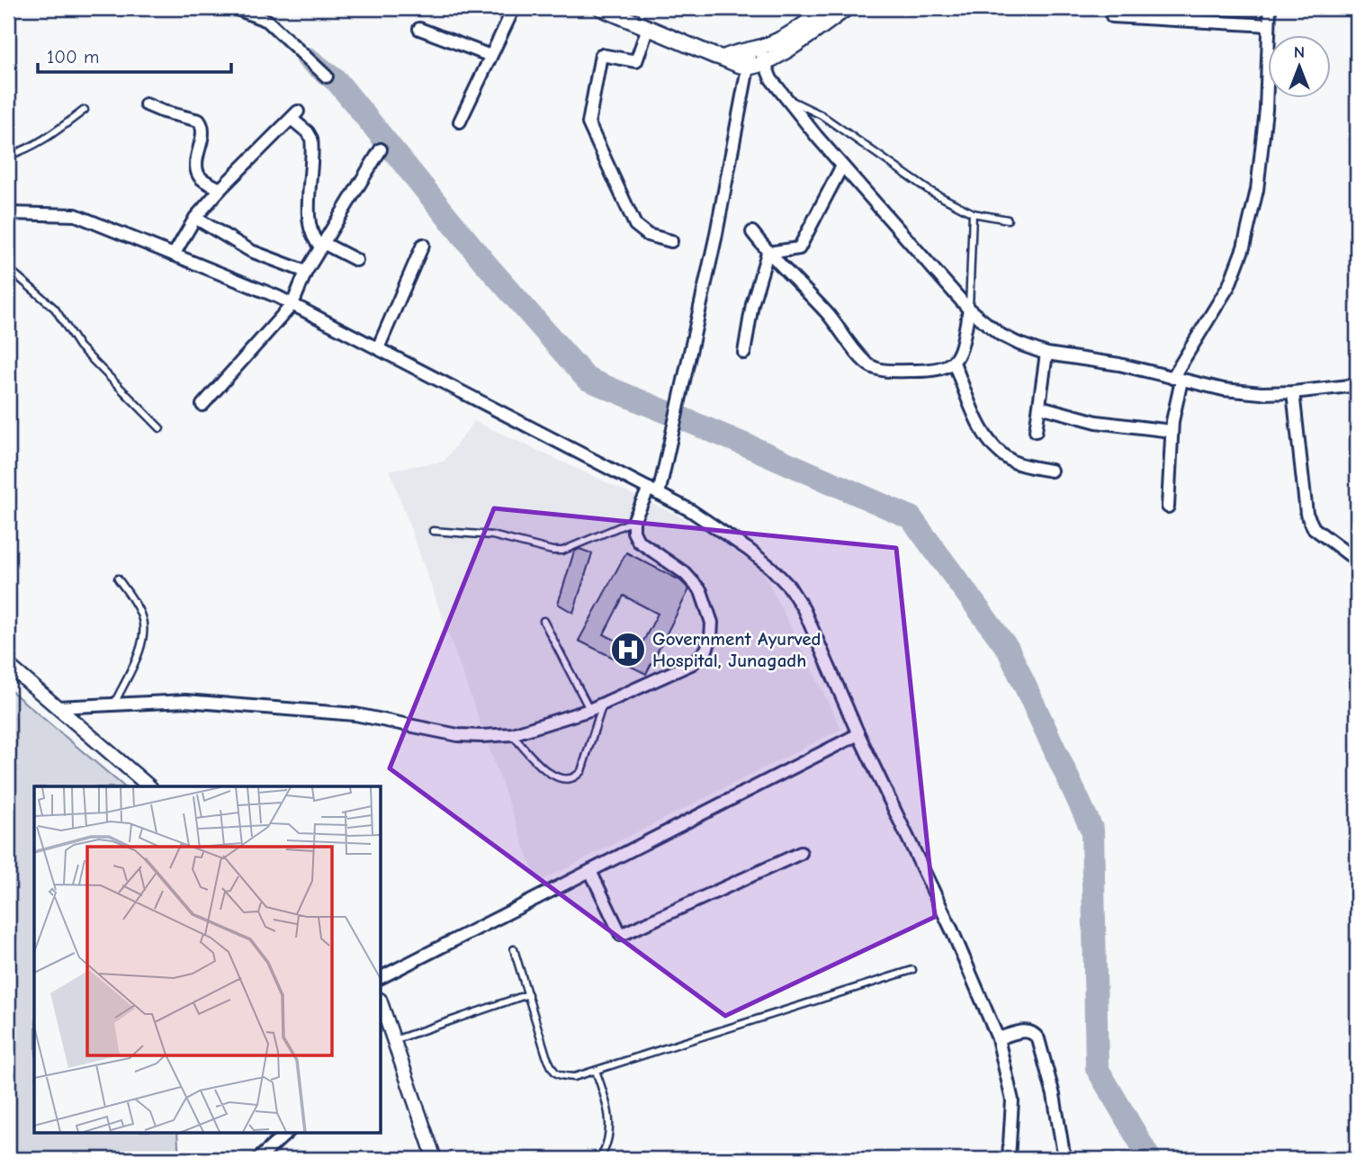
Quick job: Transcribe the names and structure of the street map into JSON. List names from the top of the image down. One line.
{"places":{"hospital":["Government Ayurved Hospital, Junagadh"]},"scale_bar":"100 m","north":"top"}
